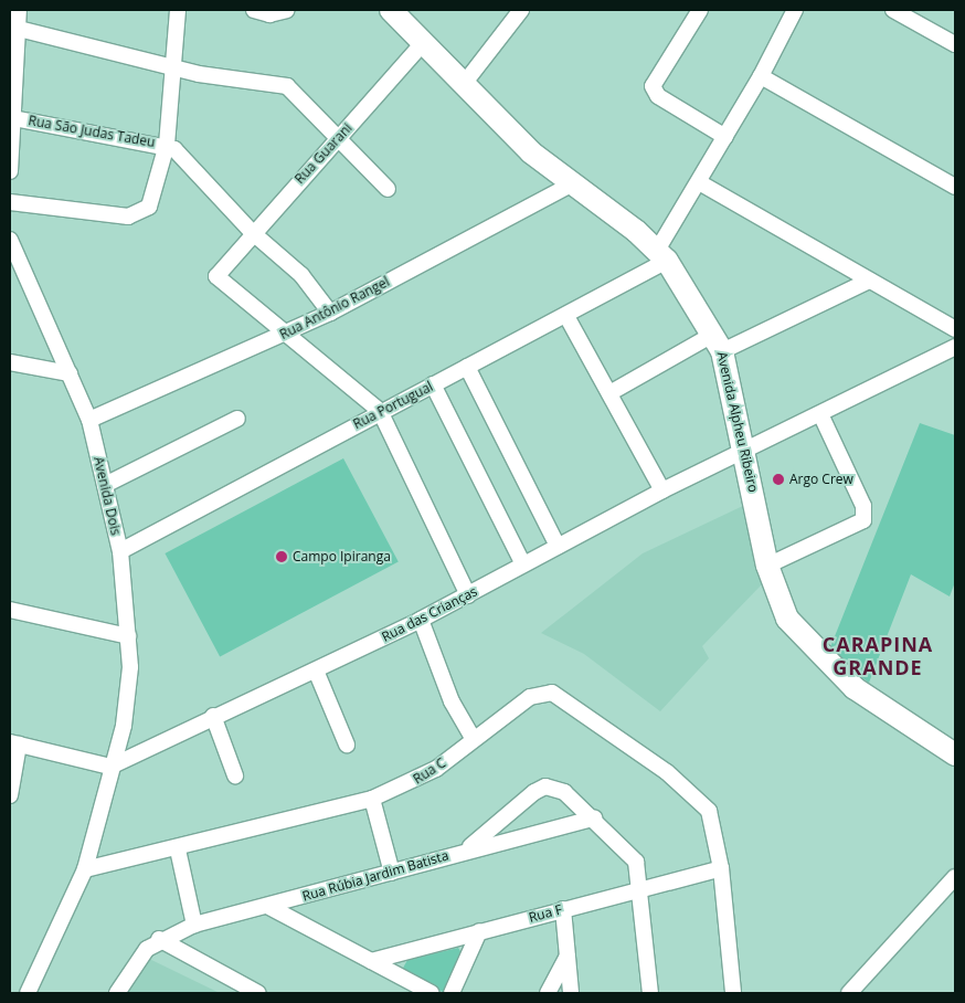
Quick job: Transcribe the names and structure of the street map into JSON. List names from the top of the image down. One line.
{"streets":{"street":["Rua São Judas Tadeu","Rua Guarani","Rua Antônio Rangel","Rua Portugual","Avenida Alpheu Ribeiro","Avenida Dois","Rua das Crianças","Rua C","Rua Rúbia Jardim Batista","Rua F"]},"crossings":[["Rua São Judas Tadeu","Rua Guarani"],["Rua São Judas Tadeu","Rua Antônio Rangel"],["Rua Guarani","Rua Antônio Rangel"],["Rua Guarani","Avenida Alpheu Ribeiro"],["Rua Antônio Rangel","Avenida Alpheu Ribeiro"],["Rua Antônio Rangel","Avenida Dois"],["Rua Portugual","Avenida Alpheu Ribeiro"],["Rua Portugual","Avenida Dois"],["Avenida Alpheu Ribeiro","Rua das Crianças"],["Avenida Dois","Rua das Crianças"],["Avenida Dois","Rua C"],["Rua C","Rua F"]],"districts":["CARAPINA GRANDE"],"places":["Argo Crew","Campo Ipiranga"]}
